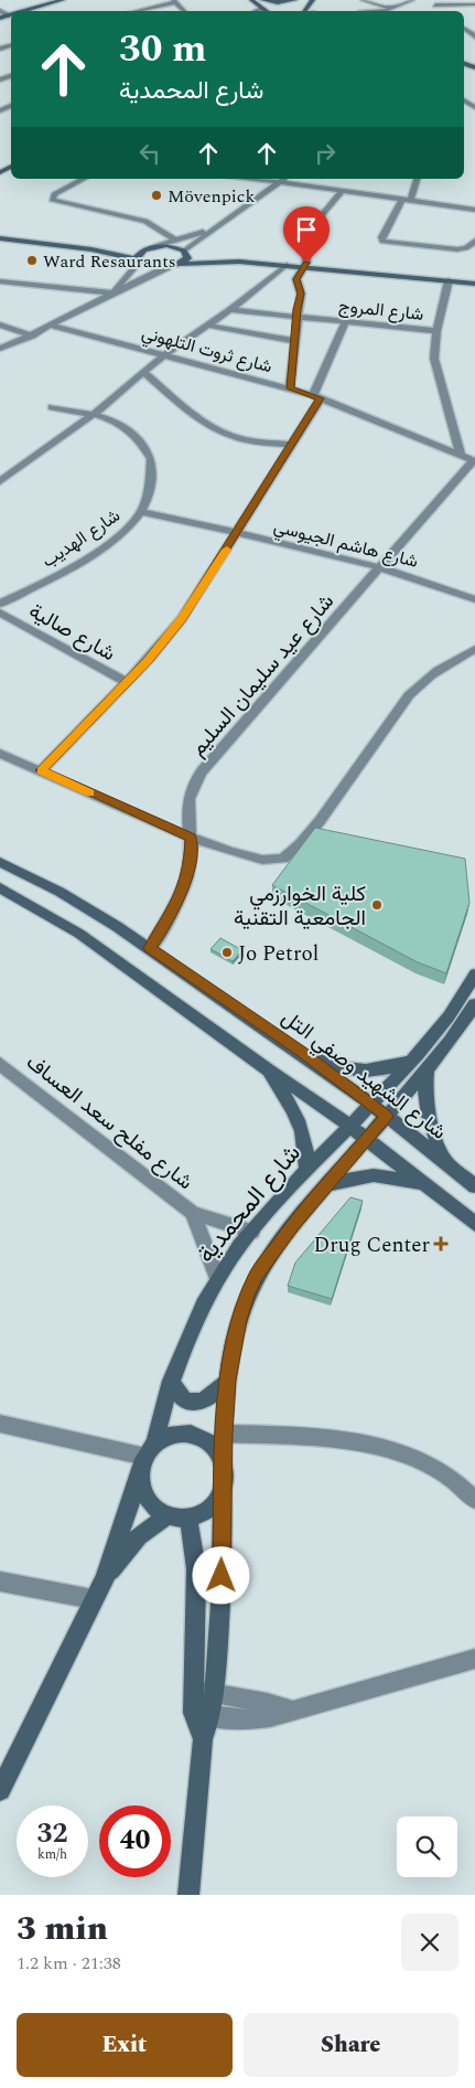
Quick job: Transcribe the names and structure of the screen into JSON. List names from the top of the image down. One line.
{"streets":{"street":["شارع المروج","شارع ثروت التلهوني","شارع الهديب","شارع هاشم الجيوسي","شارع صالية","شارع عيد سليمان السليم","شارع الشهيد وصفي التل","شارع مفلح سعد العساف","شارع المحمدية"]},"crossings":[["شارع المروج","شارع ثروت التلهوني"],["شارع ثروت التلهوني","شارع عيد سليمان السليم"],["شارع الهديب","شارع هاشم الجيوسي"],["شارع هاشم الجيوسي","شارع عيد سليمان السليم"],["شارع عيد سليمان السليم","شارع الشهيد وصفي التل"],["شارع الشهيد وصفي التل","شارع المحمدية"],["شارع مفلح سعد العساف","شارع المحمدية"]],"places":{"other":["Mövenpick","Ward Resaurants","كلية الخوارزمي الجامعية التقنية","Jo Petrol"],"health":["Drug Center"]},"page":{"turn":["30 m","شارع المحمدية"],"speed":"32 km/h","limit":"40","heading":["3 min","1.2 km · 21:38"],"buttons":["Exit","Share"]}}
